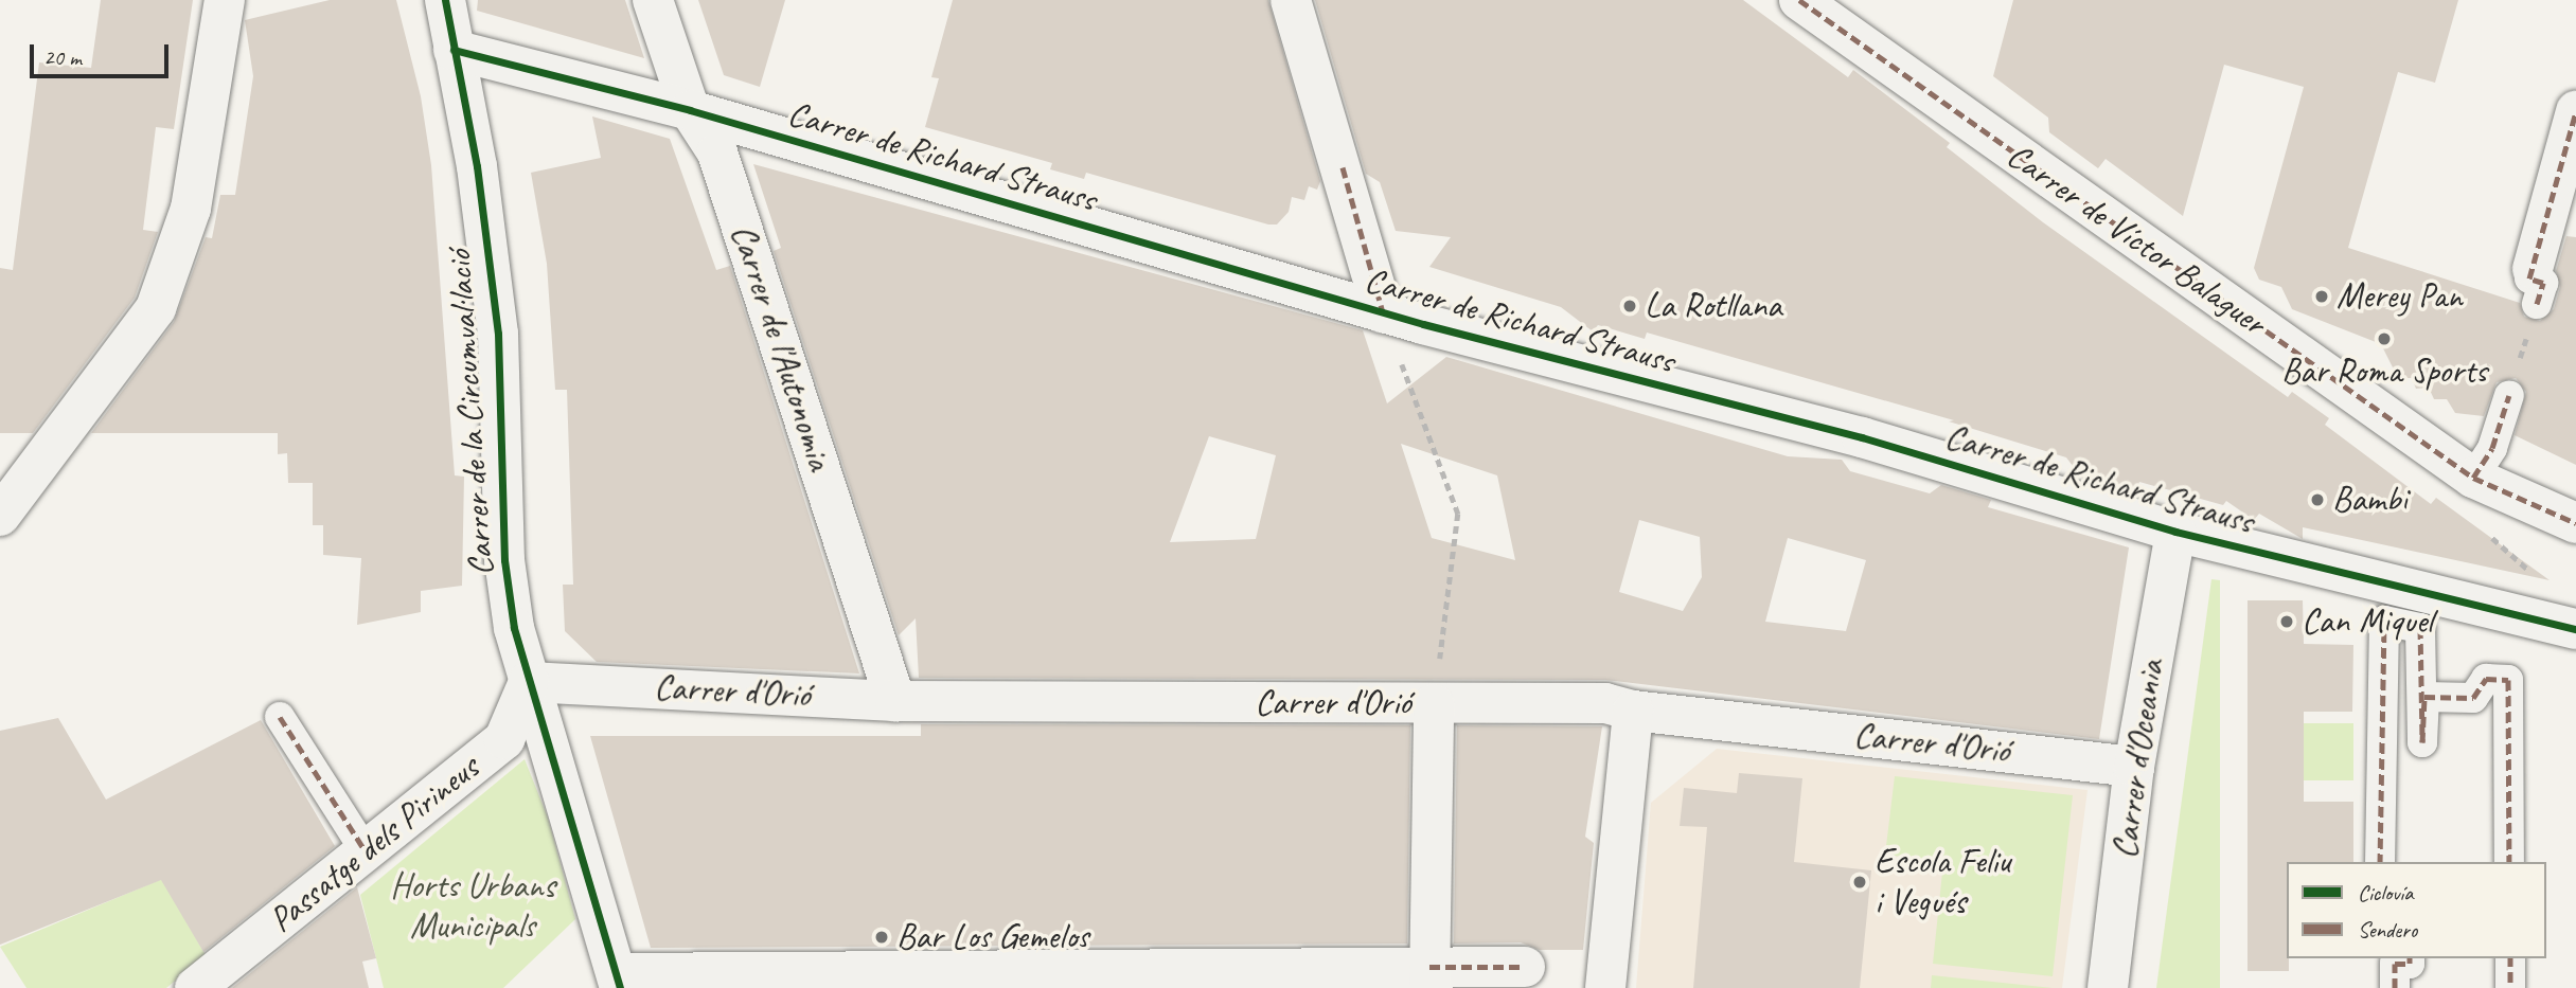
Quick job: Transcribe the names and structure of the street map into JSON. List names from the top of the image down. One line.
{"streets":{"street":["Carrer de Richard Strauss","Carrer de Víctor Balaguer","Carrer de l'Autonomia","Carrer de la Circumval·lació","Carrer d'Orió","Carrer d'Oceania","Passatge dels Pirineus"]},"crossings":[["Carrer de Richard Strauss","Carrer de l'Autonomia"],["Carrer de Richard Strauss","Carrer de la Circumval·lació"],["Carrer de Richard Strauss","Carrer d'Oceania"],["Carrer de l'Autonomia","Carrer d'Orió"],["Carrer de la Circumval·lació","Carrer d'Orió"],["Carrer de la Circumval·lació","Passatge dels Pirineus"],["Carrer d'Orió","Carrer d'Oceania"],["Carrer d'Orió","Passatge dels Pirineus"]],"parks":["Horts Urbans Municipals"],"places":["Merey Pan","La Rotllana","Bar Roma Sports","Bambi","Can Miquel","Escola Feliu i Vegués","Bar Los Gemelos"],"legend":["Ciclovía","Sendero"],"scale_bar":"20 m"}
